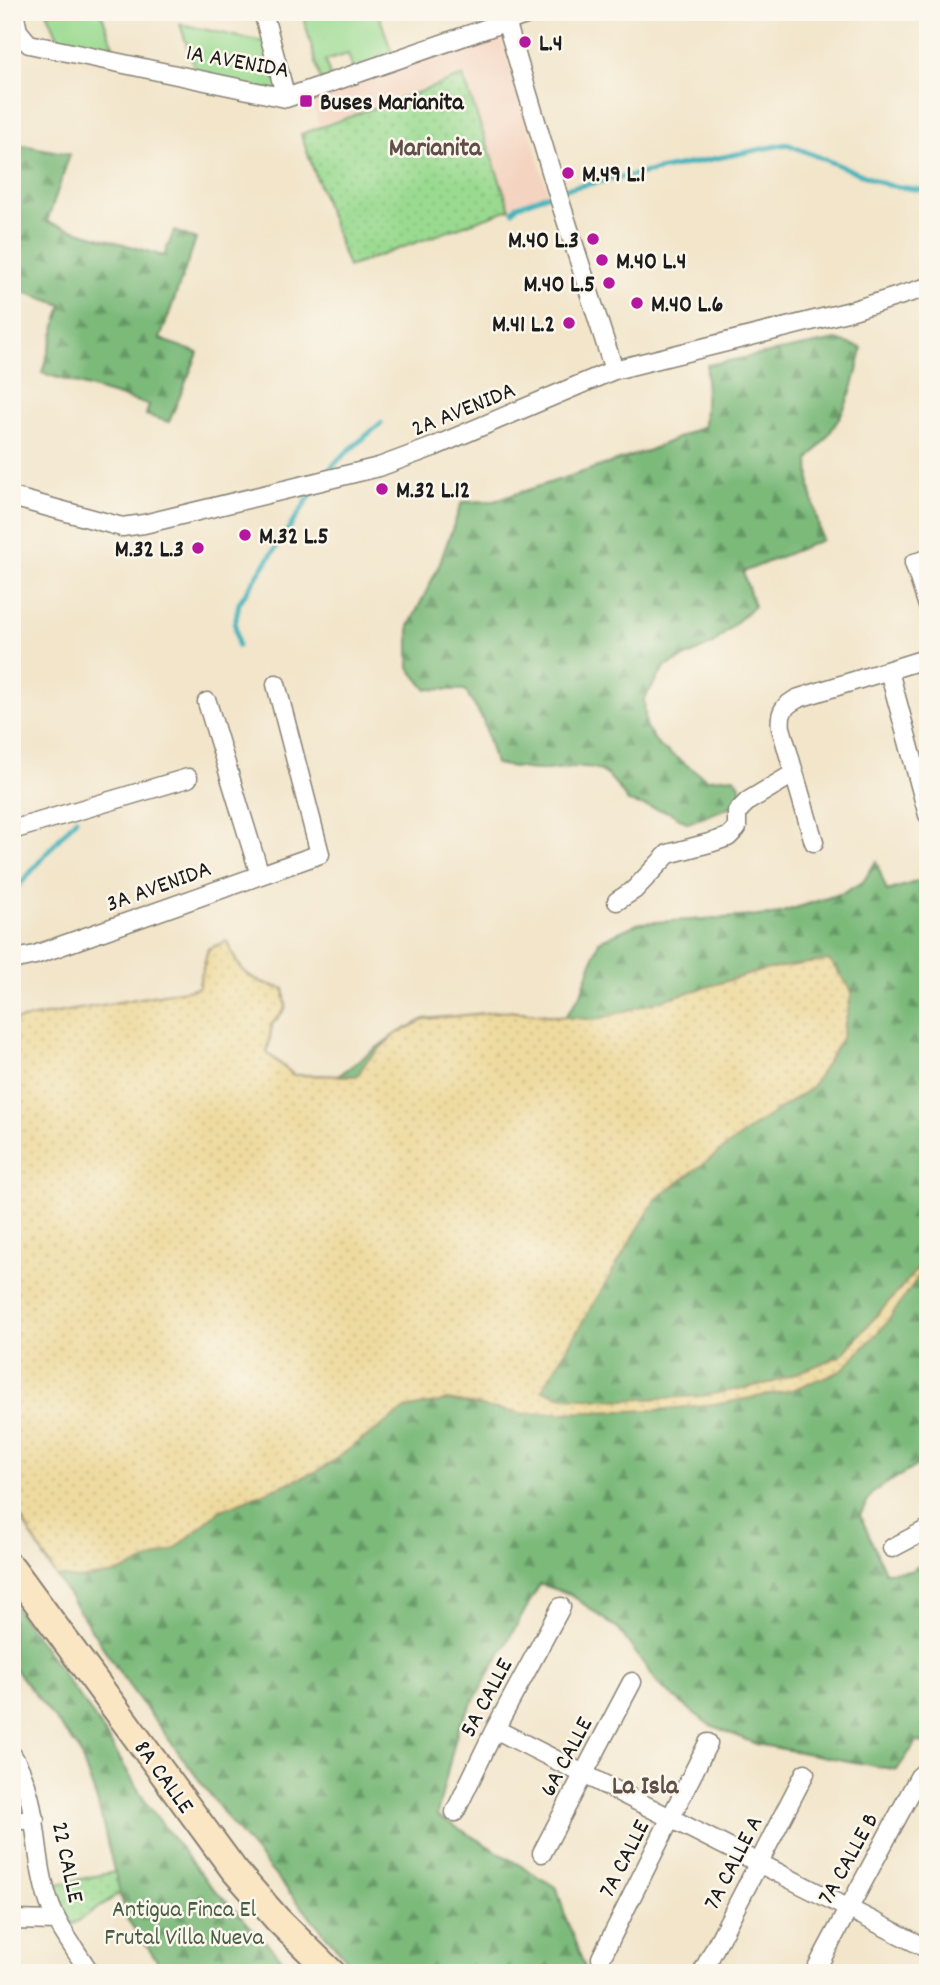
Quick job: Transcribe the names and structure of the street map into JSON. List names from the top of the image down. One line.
{"streets":{"main road":["8A CALLE"],"street":["1A AVENIDA","2A AVENIDA","3A AVENIDA","5A CALLE","6A CALLE","7A CALLE","7A CALLE B","22 CALLE","7A CALLE A"]},"districts":["Marianita","La Isla"],"parks":["Antigua Finca El Frutal Villa Nueva"],"places":{"other":["L.4","M.49 L.1","M.40 L.3","M.40 L.4","M.40 L.5","M.40 L.6","M.41 L.2","M.32 L.12","M.32 L.5","M.32 L.3"],"transit":["Buses Marianita"]}}
